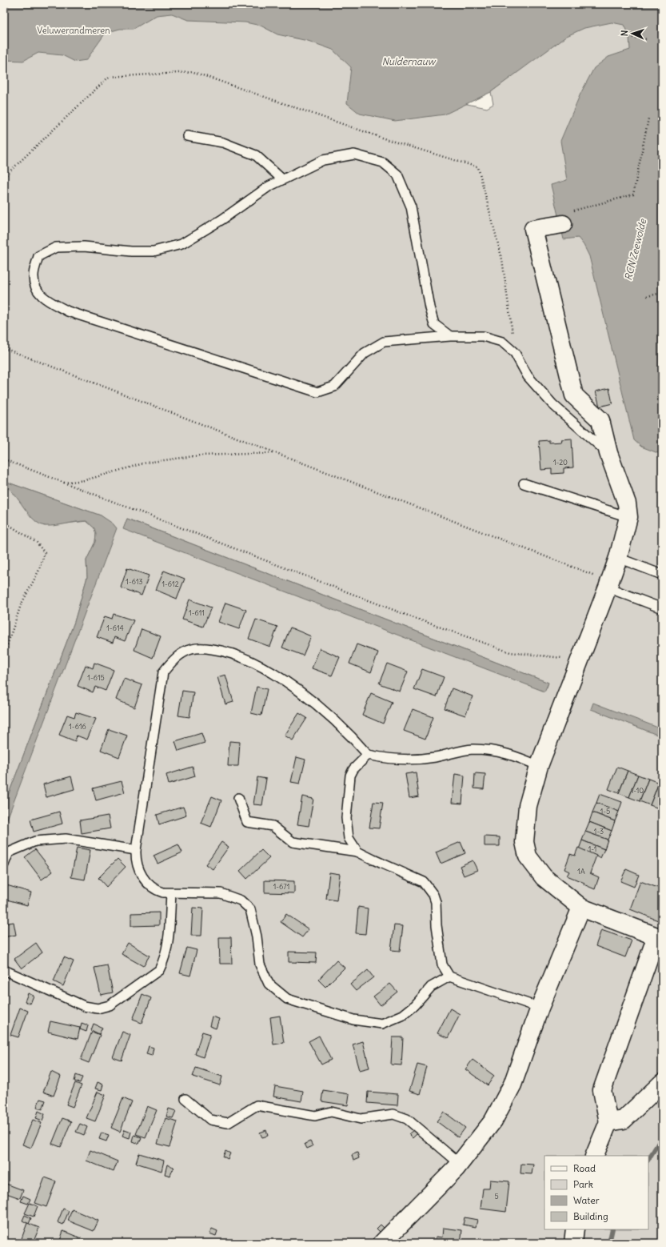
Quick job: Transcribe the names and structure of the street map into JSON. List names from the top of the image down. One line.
{"water":["Nuldernauw","RCN Zeewolde"],"parks":["Veluwerandmeren"],"house_numbers":["1-20","1-613","1-612","1-611","1-614","1-615","1-616","1-10","1-5","1-3","1-1","1A","1-671","5"],"legend":["Road","Park","Water","Building"],"north":"left"}
